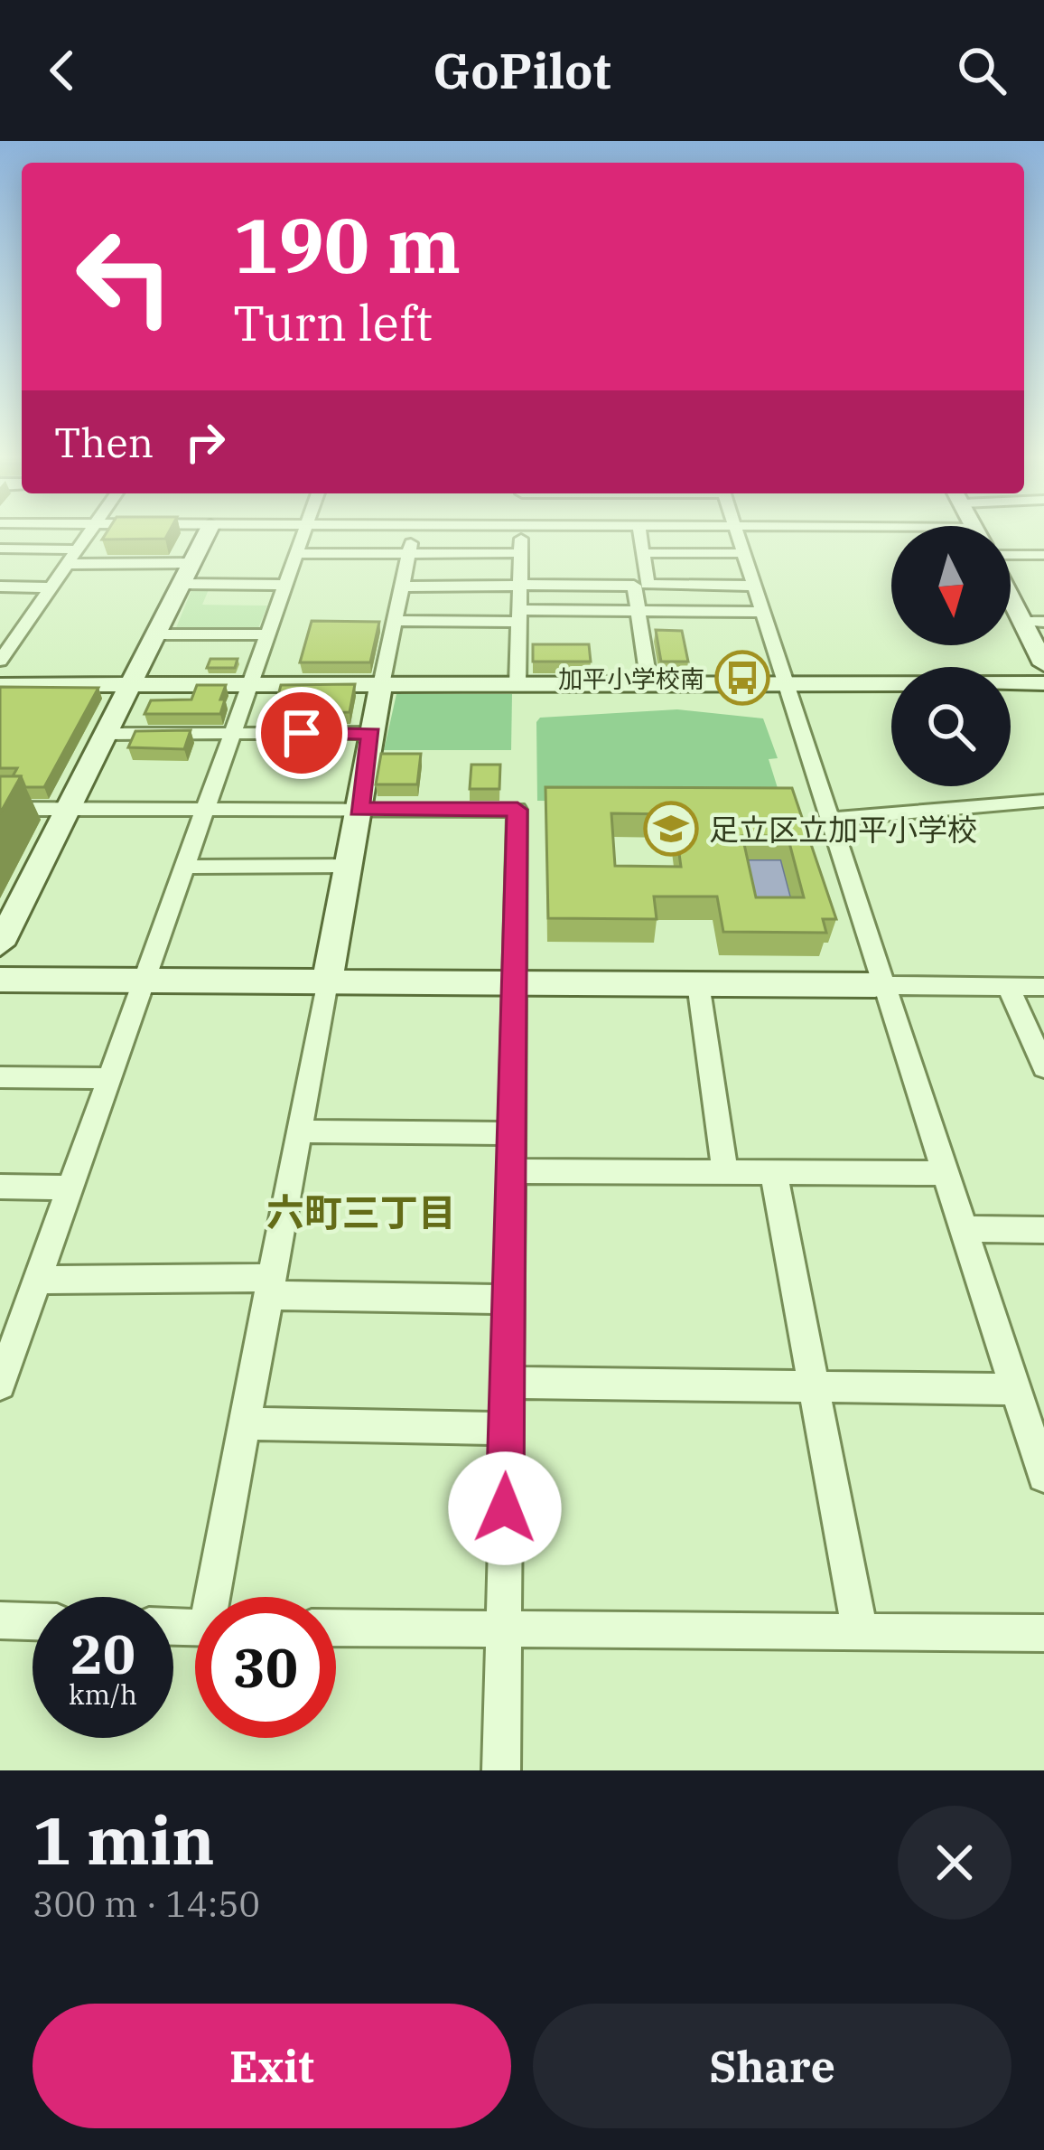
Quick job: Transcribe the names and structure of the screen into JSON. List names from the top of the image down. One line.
{"districts":["六町三丁目"],"places":{"bus stop":["加平小学校南"],"school or university":["足立区立加平小学校"]},"north":"bottom","page":{"header":"GoPilot","turn":["190 m","Turn left"],"then":"Then","speed":"20 km/h","limit":"30","heading":["1 min","300 m · 14:50"],"buttons":["Exit","Share"]}}
